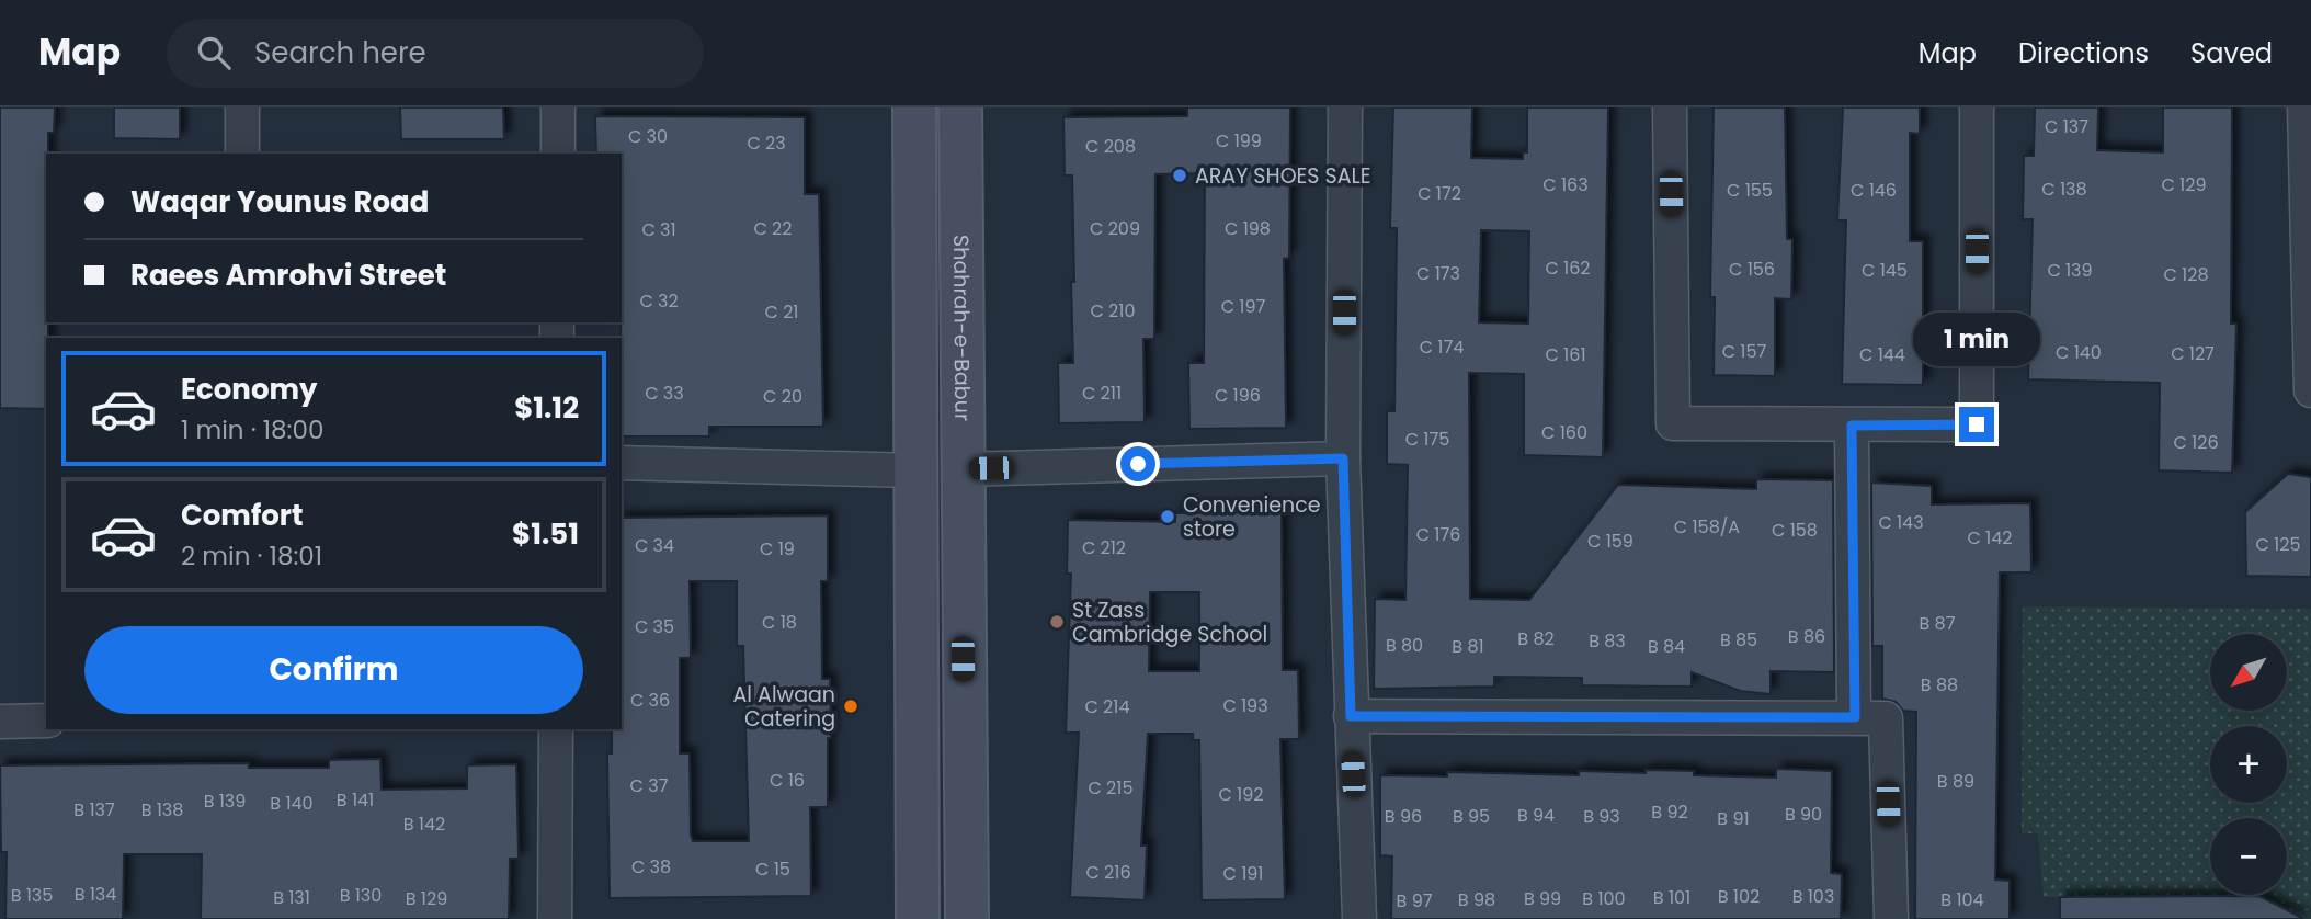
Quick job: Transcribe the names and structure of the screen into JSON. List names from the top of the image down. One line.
{"streets":{"main road":["Shahrah-e-Babur"]},"places":["ARAY SHOES SALE","Convenience store","St Zass Cambridge School","Al Alwaan Catering"],"house_numbers":["C 137","C 30","C 199","C 23","C 208","C 163","C 129","C 138","C 155","C 146","C 172","C 22","C 209","C 198","C 31","C 162","C 156","C 145","C 139","C 173","C 128","C 32","C 197","C 210","C 21","C 174","C 157","C 140","C 127","C 161","C 144","C 33","C 211","C 196","C 20","C 160","C 175","C 126","C 143","C 158/A","C 158","C 176","C 142","C 159","C 125","C 34","C 212","C 19","C 18","B 87","C 35","B 86","B 82","B 85","B 83","B 80","B 81","B 84","B 88","C 36","C 193","C 214","C 16","B 89","C 37","C 215","C 192","B 141","B 139","B 140","B 137","B 138","B 92","B 90","B 94","B 96","B 95","B 93","B 91","B 142","C 38","C 15","C 216","C 191","B 134","B 135","B 130","B 102","B 103","B 131","B 101","B 129","B 99","B 100","B 98","B 104","B 97"],"north":"bottom left","page":{"header":"Map","search":"Search here","nav":["Map","Directions","Saved"],"banner":["Waqar Younus Road","Raees Amrohvi Street"],"bubble":"1 min","list":[{"name":"Economy","note":"1 min · 18:00","value":"$1.12"},{"name":"Comfort","note":"2 min · 18:01","value":"$1.51"}],"buttons":"Confirm","map_buttons":["+","−"]}}
